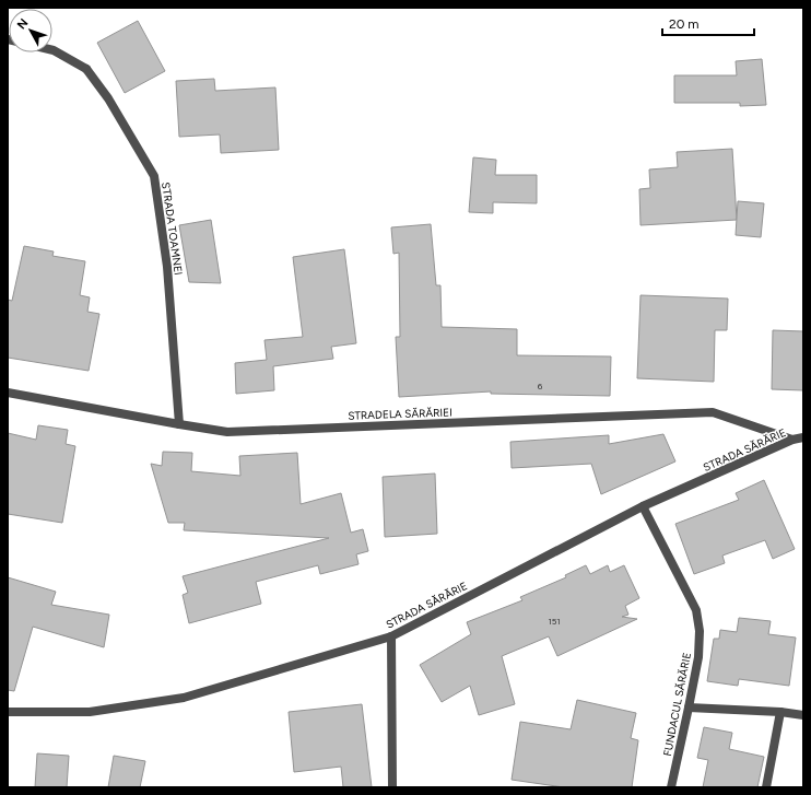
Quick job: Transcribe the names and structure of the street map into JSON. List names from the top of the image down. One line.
{"streets":{"street":["STRADA TOAMNEI","STRADELA SĂRĂRIEI","STRADA SĂRĂRIE","FUNDACUL SĂRĂRIE"]},"crossings":[["STRADA TOAMNEI","STRADELA SĂRĂRIEI"],["STRADELA SĂRĂRIEI","STRADA SĂRĂRIE"],["STRADA SĂRĂRIE","FUNDACUL SĂRĂRIE"]],"house_numbers":["6","151"],"scale_bar":"20 m","north":"top left"}
